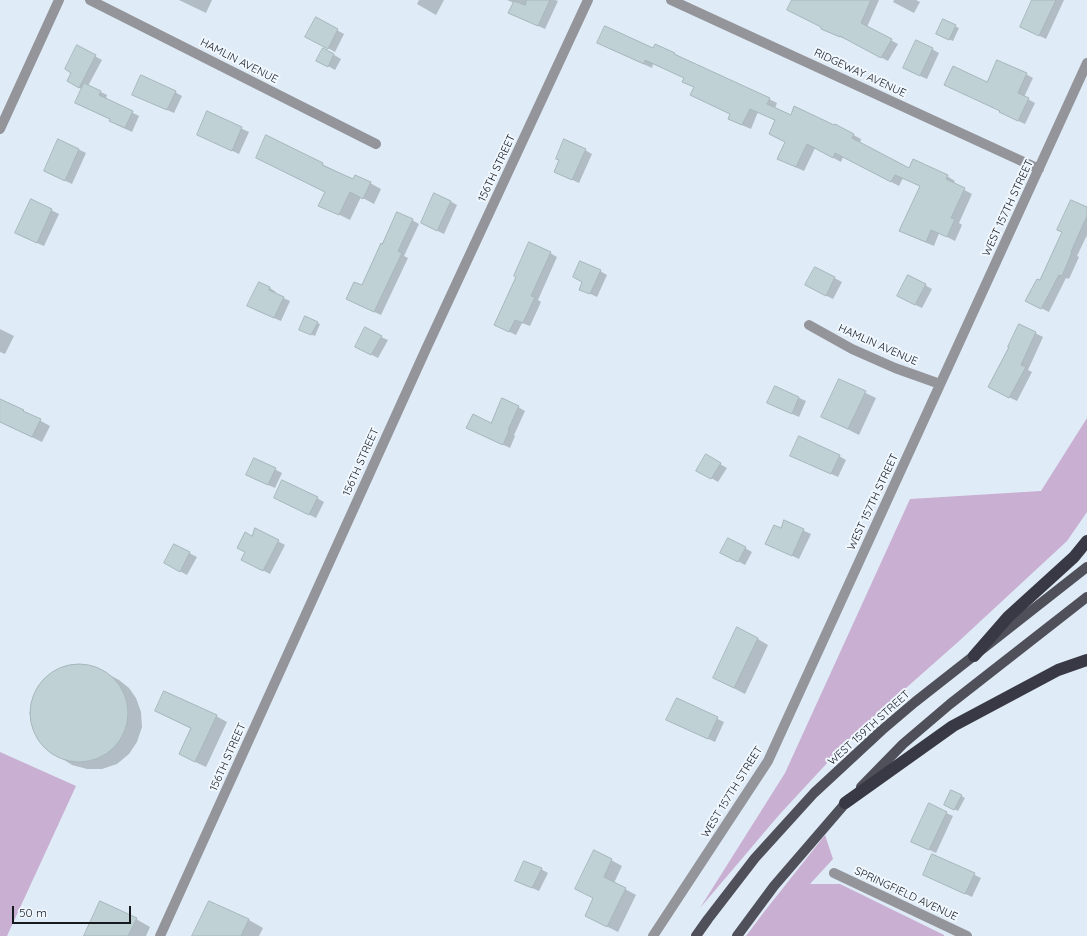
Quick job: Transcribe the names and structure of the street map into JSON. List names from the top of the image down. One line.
{"streets":{"main road":["WEST 159TH STREET"],"street":["HAMLIN AVENUE","RIDGEWAY AVENUE","156TH STREET","WEST 157TH STREET","SPRINGFIELD AVENUE"]},"crossings":[["HAMLIN AVENUE","WEST 157TH STREET"],["RIDGEWAY AVENUE","WEST 157TH STREET"]],"scale_bar":"50 m"}
